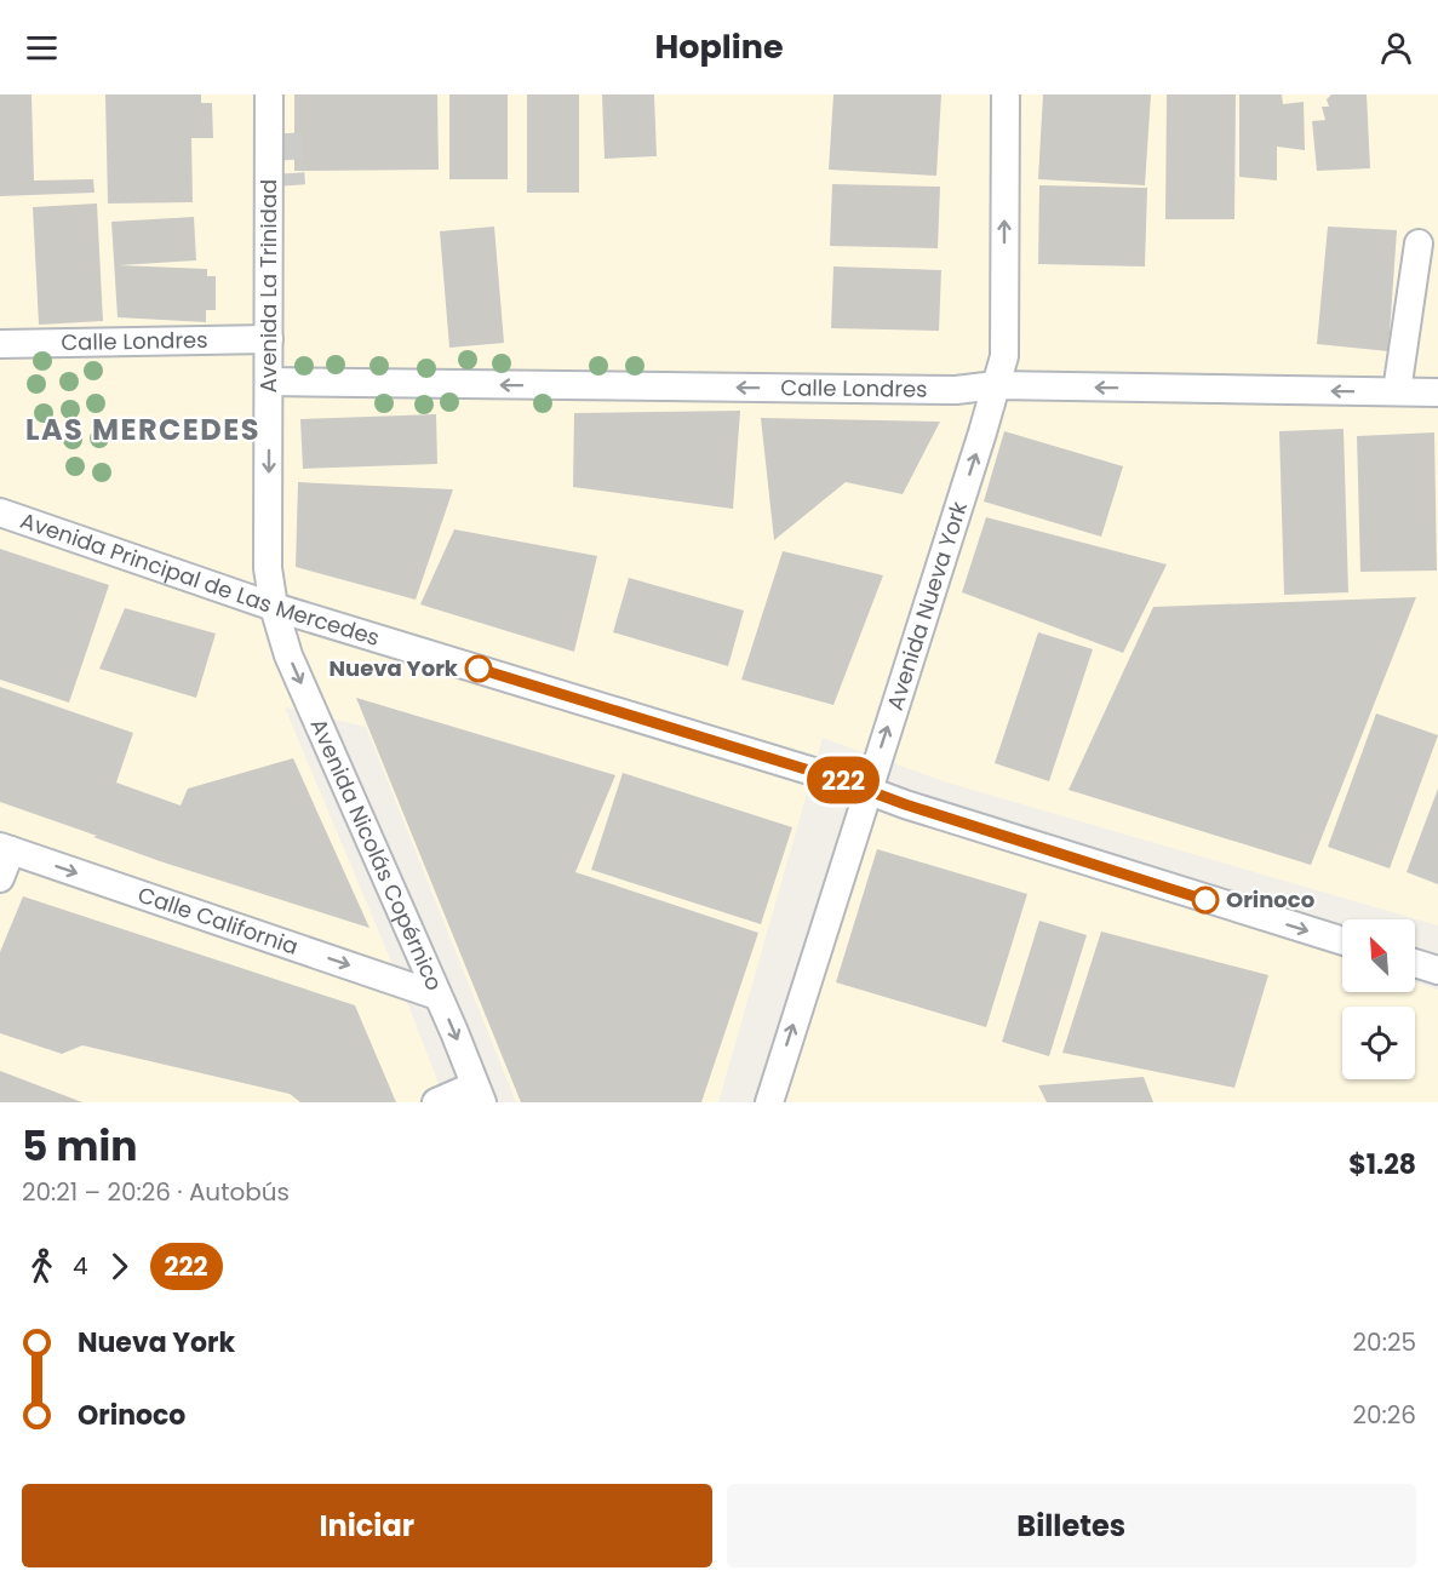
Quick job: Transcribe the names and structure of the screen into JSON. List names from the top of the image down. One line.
{"streets":{"street":["Avenida La Trinidad","Calle Londres","Avenida Principal de Las Mercedes","Avenida Nueva York","Avenida Nicolás Copérnico","Calle California"]},"crossings":[["Avenida La Trinidad","Calle Londres"],["Avenida La Trinidad","Avenida Principal de Las Mercedes"],["Avenida La Trinidad","Avenida Nicolás Copérnico"],["Calle Londres","Avenida Nueva York"],["Avenida Principal de Las Mercedes","Avenida Nueva York"],["Avenida Principal de Las Mercedes","Avenida Nicolás Copérnico"],["Avenida Nicolás Copérnico","Calle California"]],"one_way":["Avenida La Trinidad","Calle Londres","Avenida Principal de Las Mercedes","Avenida Nueva York","Avenida Nicolás Copérnico","Calle California"],"districts":["LAS MERCEDES"],"places":["Nueva York","Orinoco"],"lines":["bus line 222"],"north":"top left","page":{"header":"Hopline","on_map":"222","heading":["5 min","20:21 – 20:26 · Autobús","$1.28"],"legs":["4","222"],"list":[{"name":"Nueva York","value":"20:25"},{"name":"Orinoco","value":"20:26"}],"buttons":["Iniciar","Billetes"]}}
